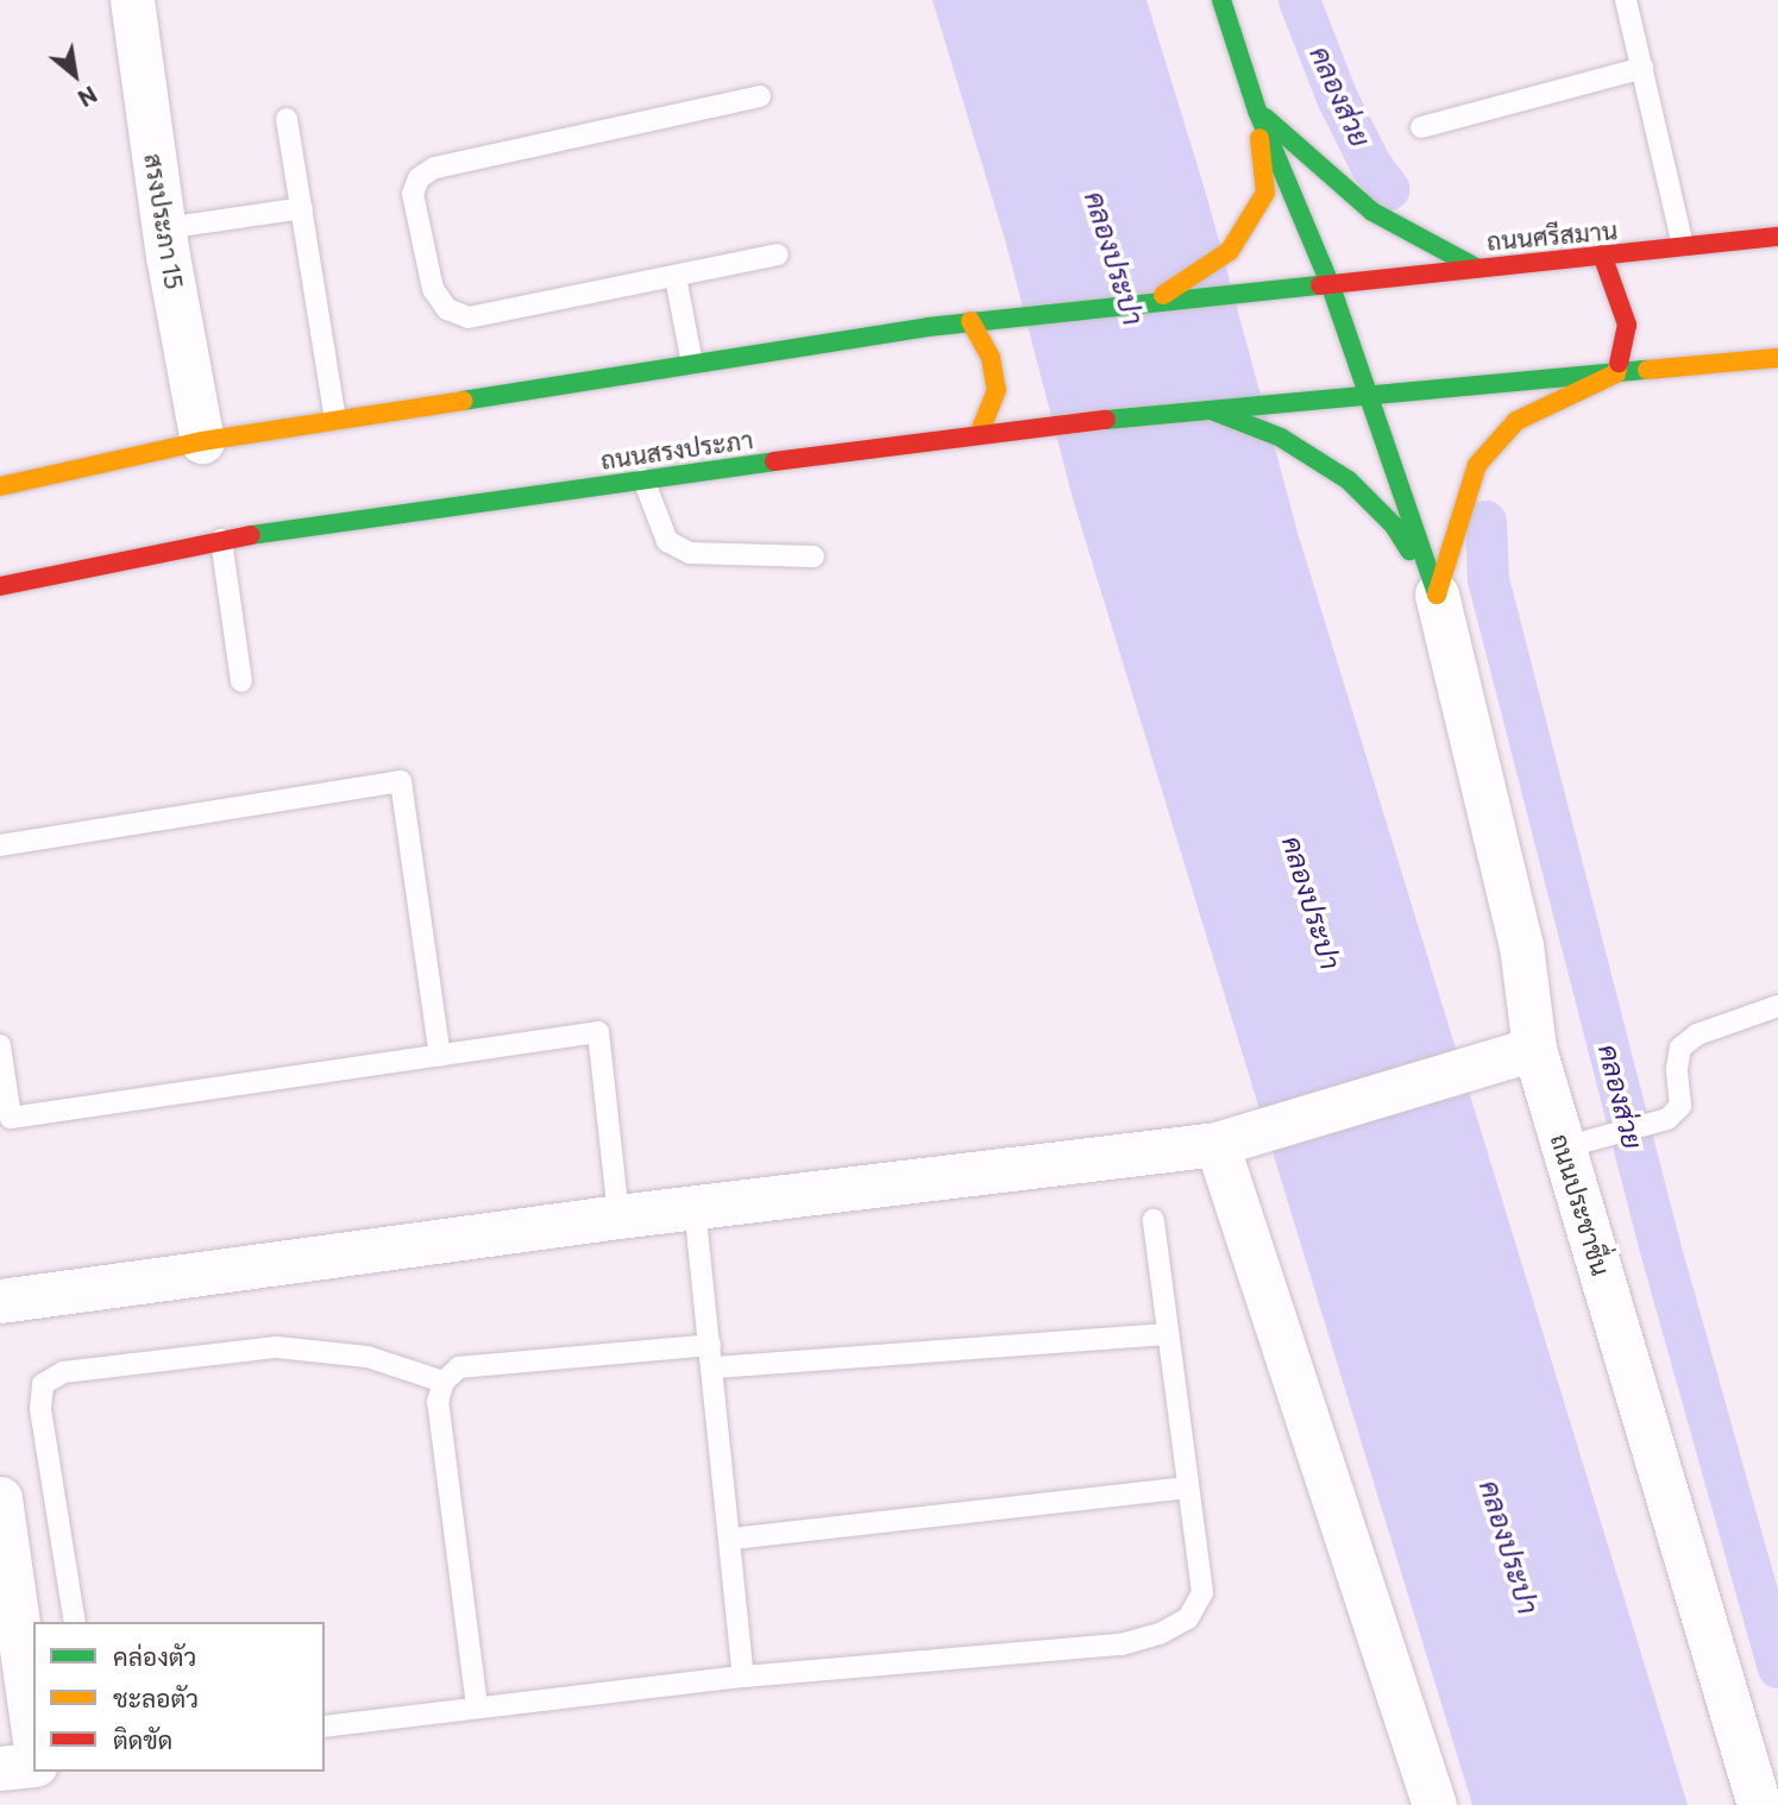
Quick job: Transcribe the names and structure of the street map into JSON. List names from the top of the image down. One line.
{"streets":{"main road":["ถนนศรีสมาน","ถนนสรงประภา"],"street":["สรงประภา 15","ถนนประชาชื่น"]},"water":["คลองส่วย","คลองประปา"],"legend":["คล่องตัว","ชะลอตัว","ติดขัด"],"north":"bottom right"}
